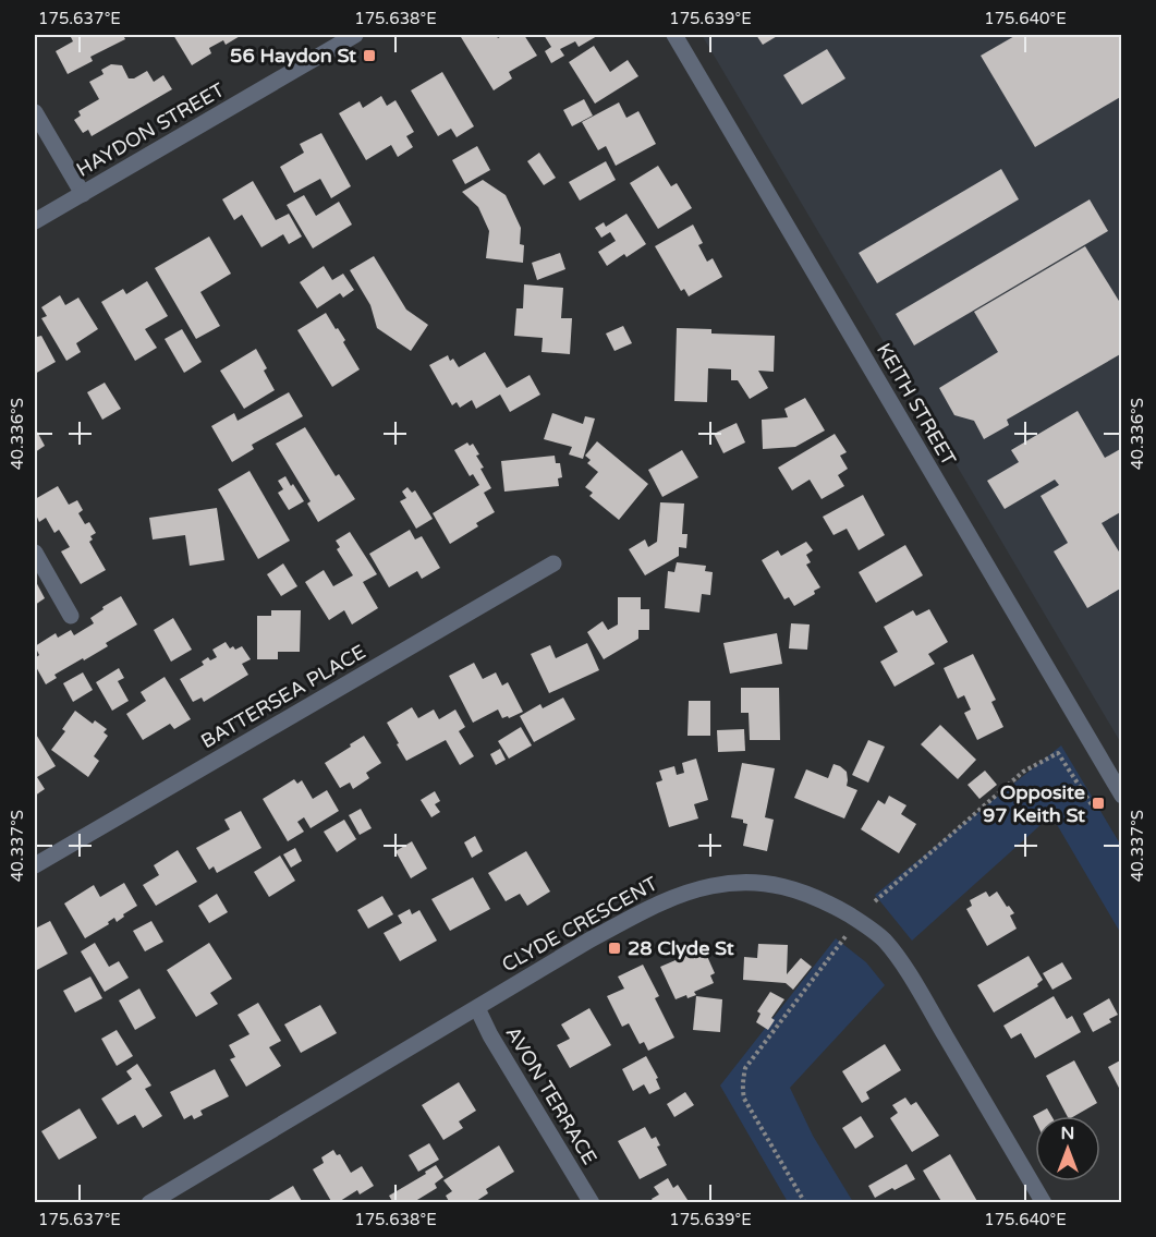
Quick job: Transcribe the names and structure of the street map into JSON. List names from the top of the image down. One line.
{"streets":{"street":["HAYDON STREET","KEITH STREET","BATTERSEA PLACE","CLYDE CRESCENT","AVON TERRACE"]},"crossings":[["CLYDE CRESCENT","AVON TERRACE"]],"places":{"transit":["56 Haydon St","Opposite 97 Keith St","28 Clyde St"]},"north":"top","coordinates":["175.637°E","175.638°E","175.639°E","175.640°E","40.336°S","40.337°S"]}
